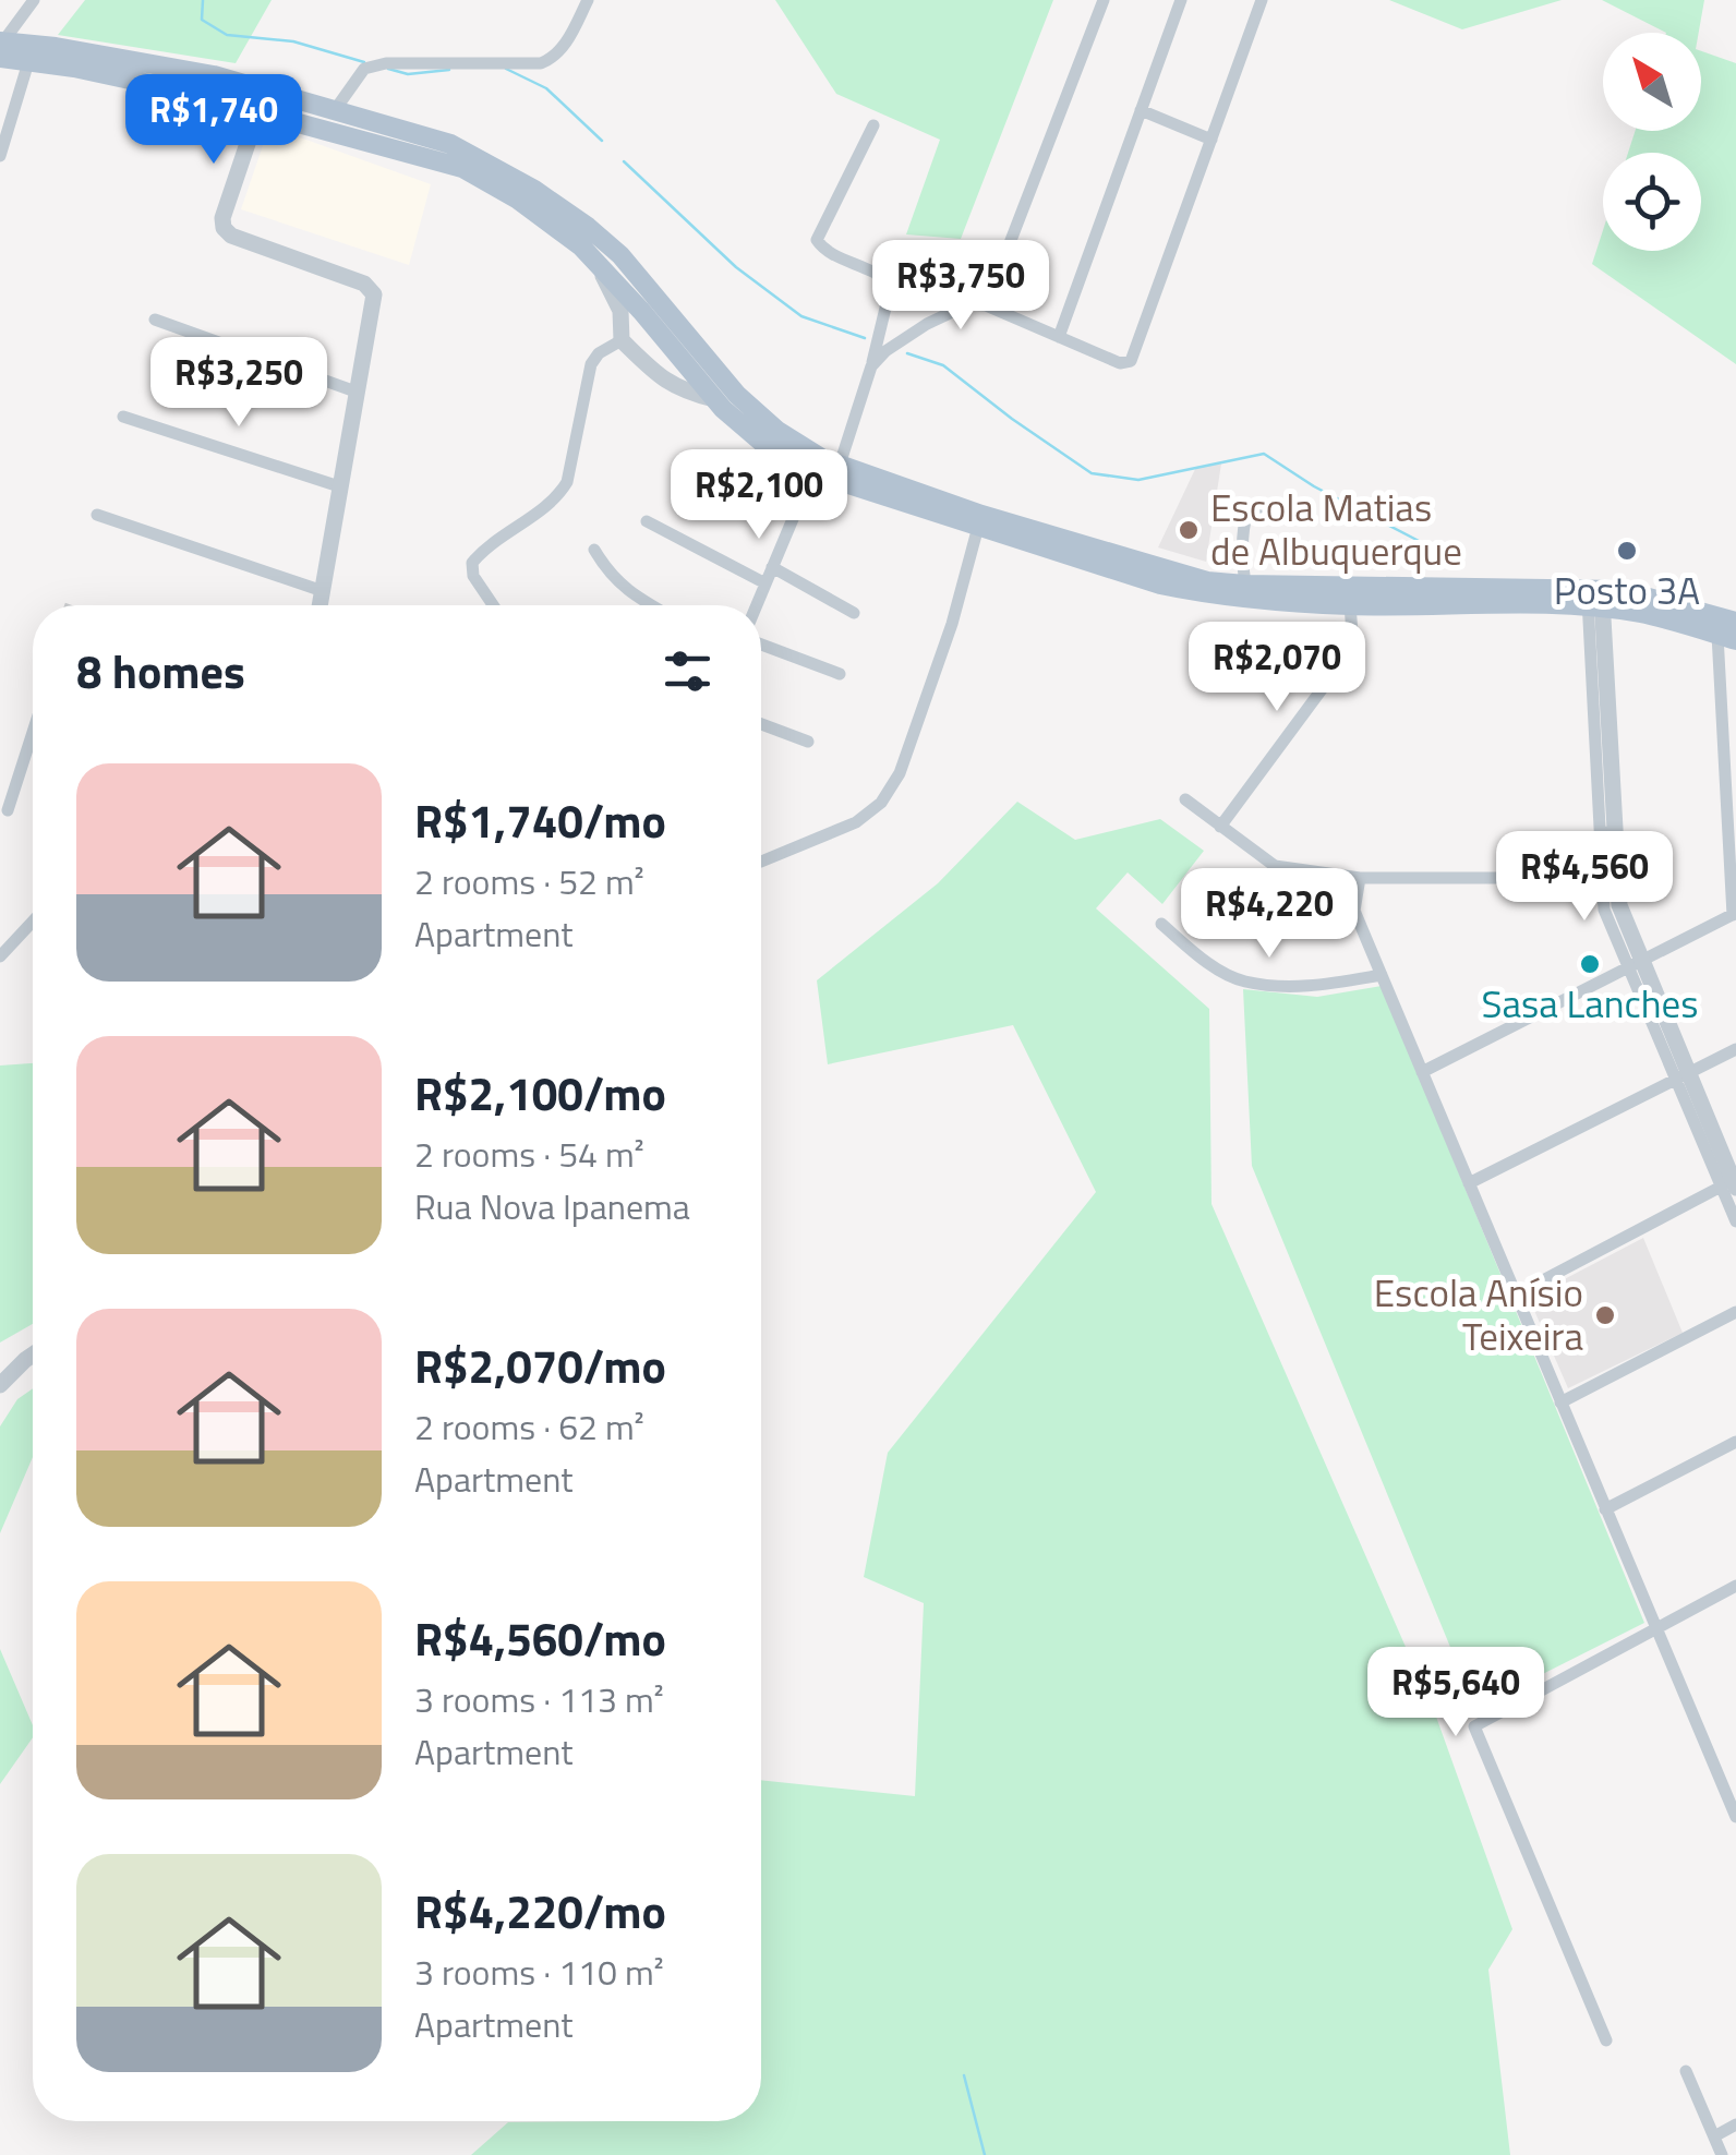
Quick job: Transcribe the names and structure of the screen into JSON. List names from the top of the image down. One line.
{"places":["Escola Matias de Albuquerque","Posto 3A","Sasa Lanches","Escola Anísio Teixeira"],"north":"top left","page":{"price":["R$1,740","R$3,750","R$3,250","R$2,100","R$2,070","R$4,560","R$4,220","R$5,640"],"heading":"8 homes","list":[{"name":"R$1,740/mo","note":"2 rooms · 52 m² · Apartment"},{"name":"R$2,100/mo","note":"2 rooms · 54 m² · Rua Nova Ipanema"},{"name":"R$2,070/mo","note":"2 rooms · 62 m² · Apartment"},{"name":"R$4,560/mo","note":"3 rooms · 113 m² · Apartment"},{"name":"R$4,220/mo","note":"3 rooms · 110 m² · Apartment"}]}}
